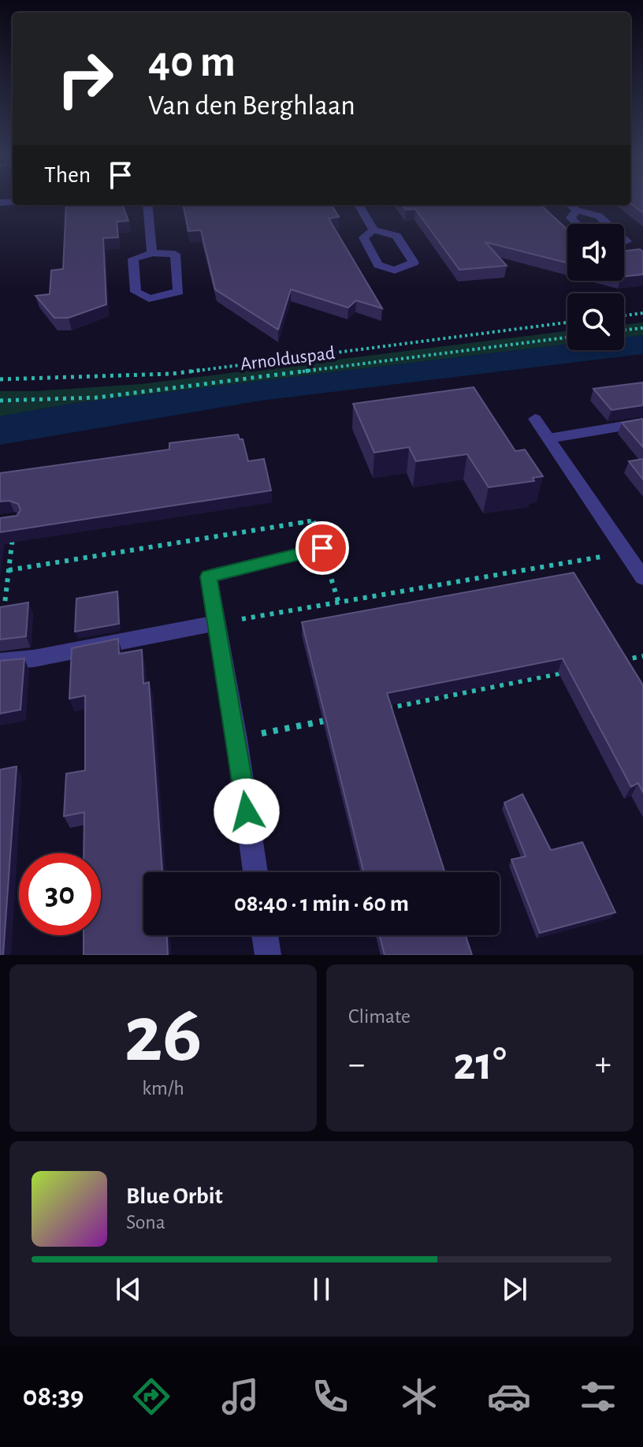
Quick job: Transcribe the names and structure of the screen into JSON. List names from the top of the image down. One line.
{"streets":{"path":["Arnolduspad"]},"page":{"turn":["40 m","Van den Berghlaan"],"then":"Then","limit":"30","trip":"08:40 · 1 min · 60 m","tile":[["26","km/h"],"Climate"],"heat":["−","21°","+"],"song":["Blue Orbit","Sona"],"tabs":"08:39"}}
